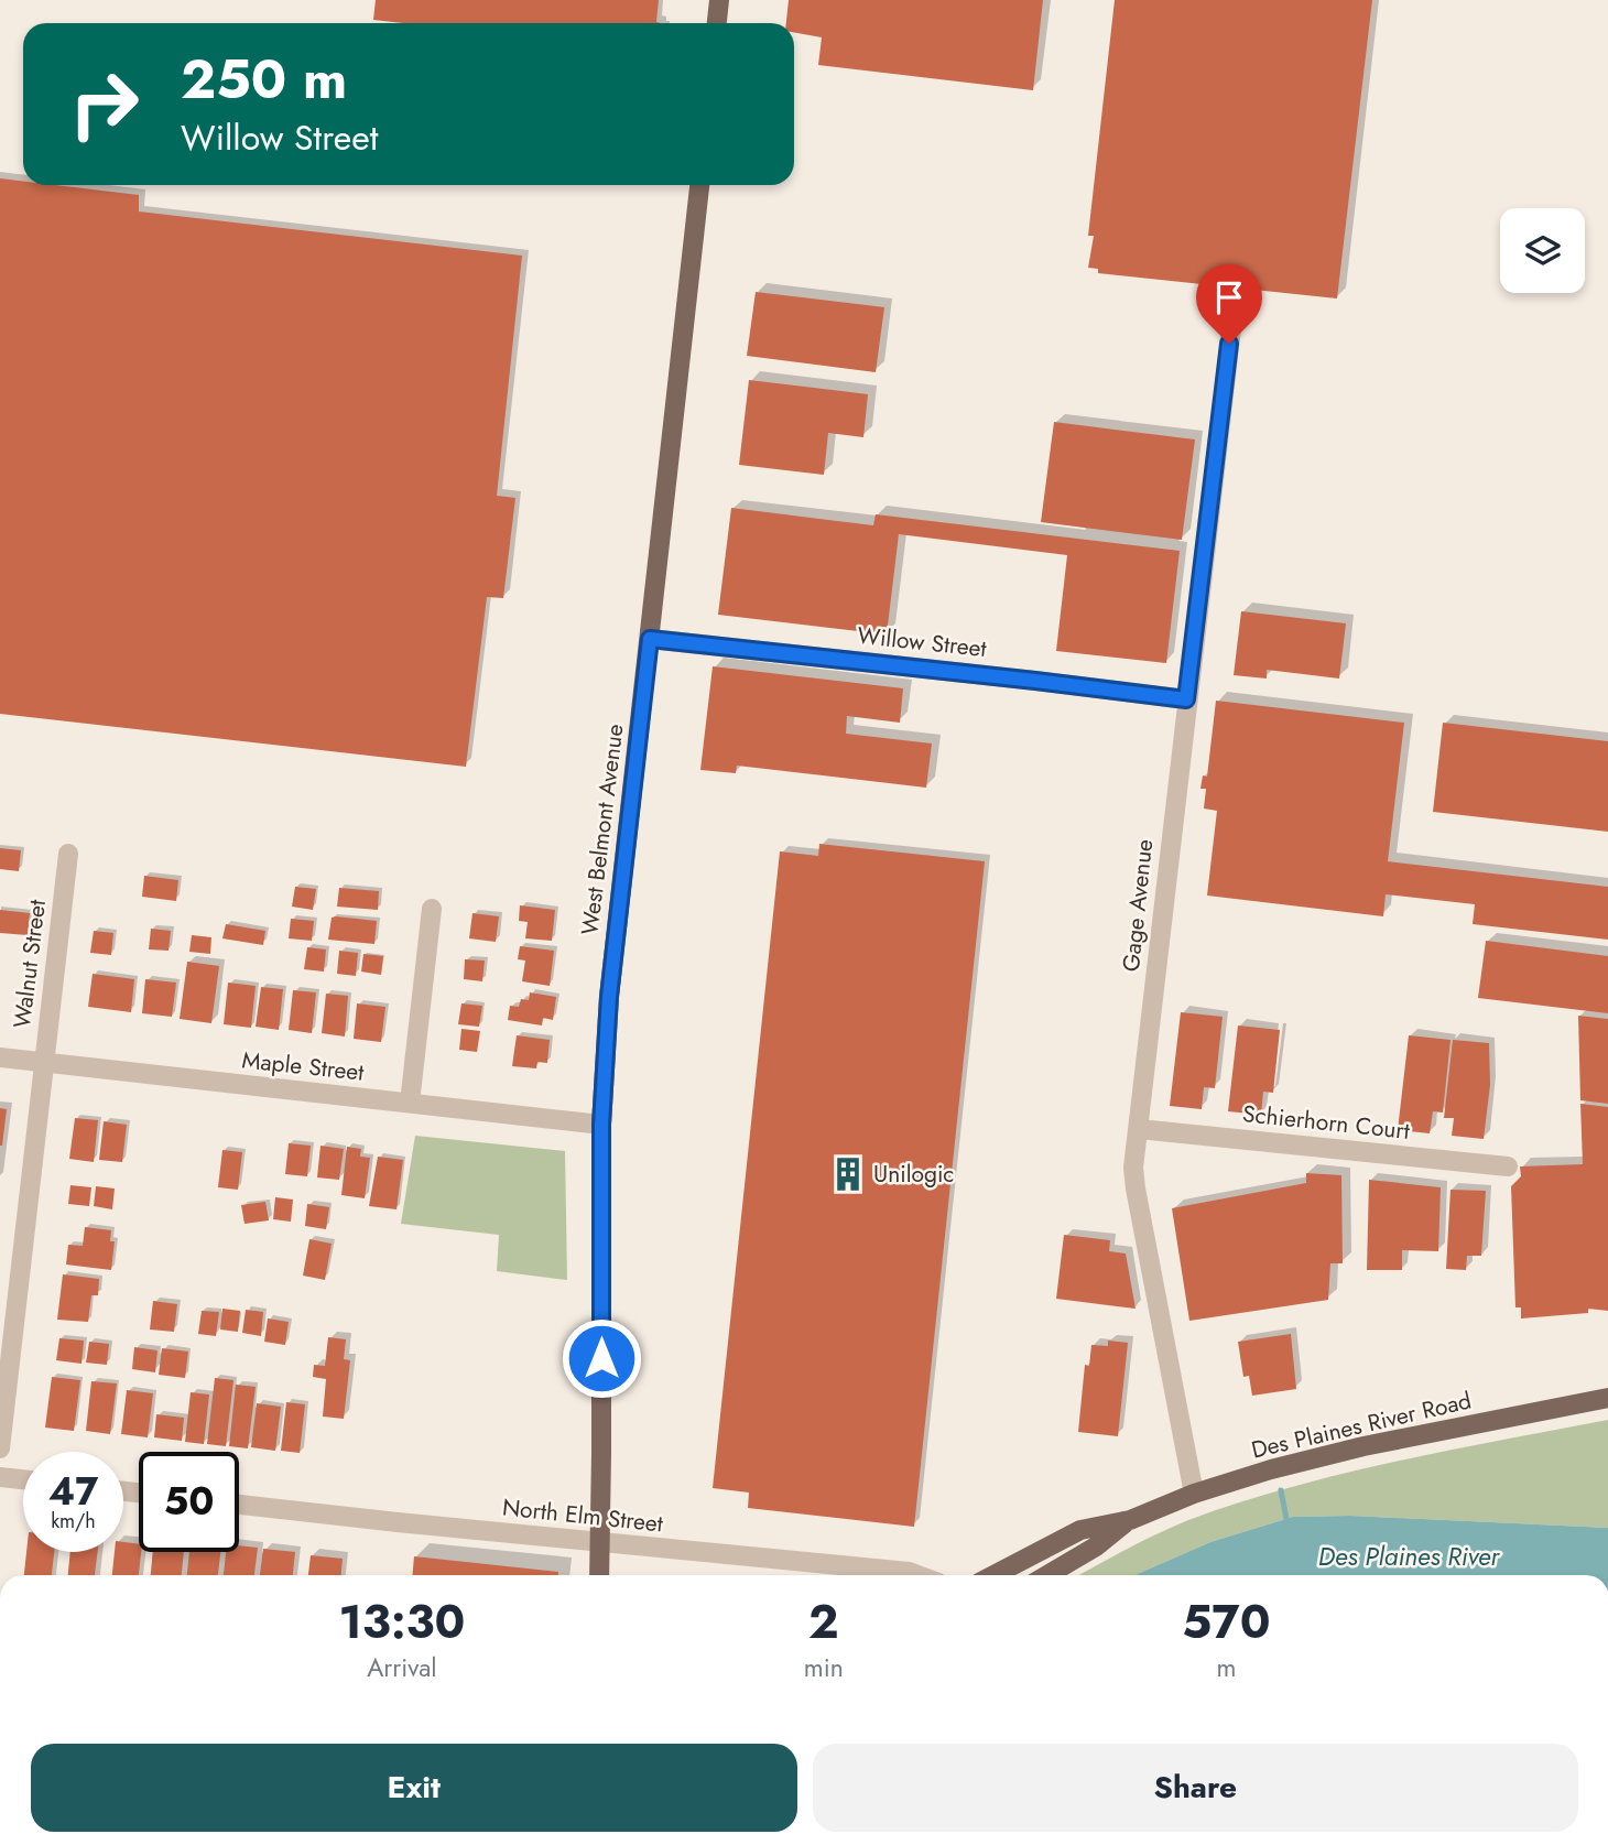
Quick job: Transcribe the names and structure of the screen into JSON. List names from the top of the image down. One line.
{"streets":{"main road":["West Belmont Avenue","Des Plaines River Road"],"street":["Willow Street","Gage Avenue","Walnut Street","Maple Street","Schierhorn Court","North Elm Street"]},"crossings":[["Willow Street","West Belmont Avenue"],["Willow Street","Gage Avenue"],["West Belmont Avenue","Maple Street"],["West Belmont Avenue","North Elm Street"],["Gage Avenue","Schierhorn Court"],["Gage Avenue","Des Plaines River Road"],["Walnut Street","Maple Street"]],"water":["Des Plaines River"],"places":{"building":["Unilogic"]},"page":{"turn":["250 m","Willow Street"],"speed":"47 km/h","limit":"50","eta":["13:30","Arrival","2","min","570","m"],"buttons":["Exit","Share"]}}
